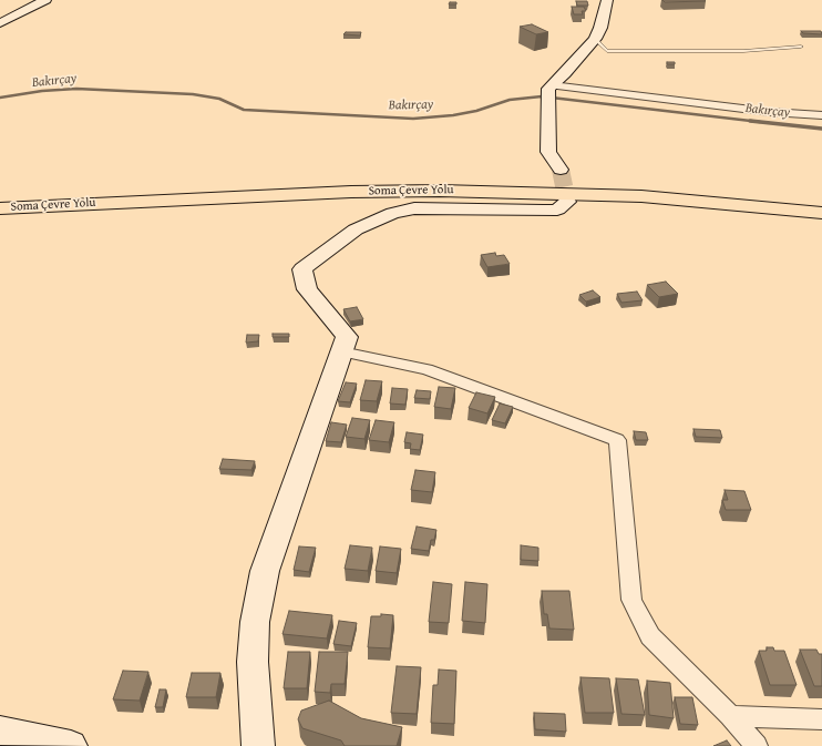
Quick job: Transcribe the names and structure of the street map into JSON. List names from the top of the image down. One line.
{"streets":{"highway":["Soma Çevre Yolu"]},"water":["Bakırçay"]}
